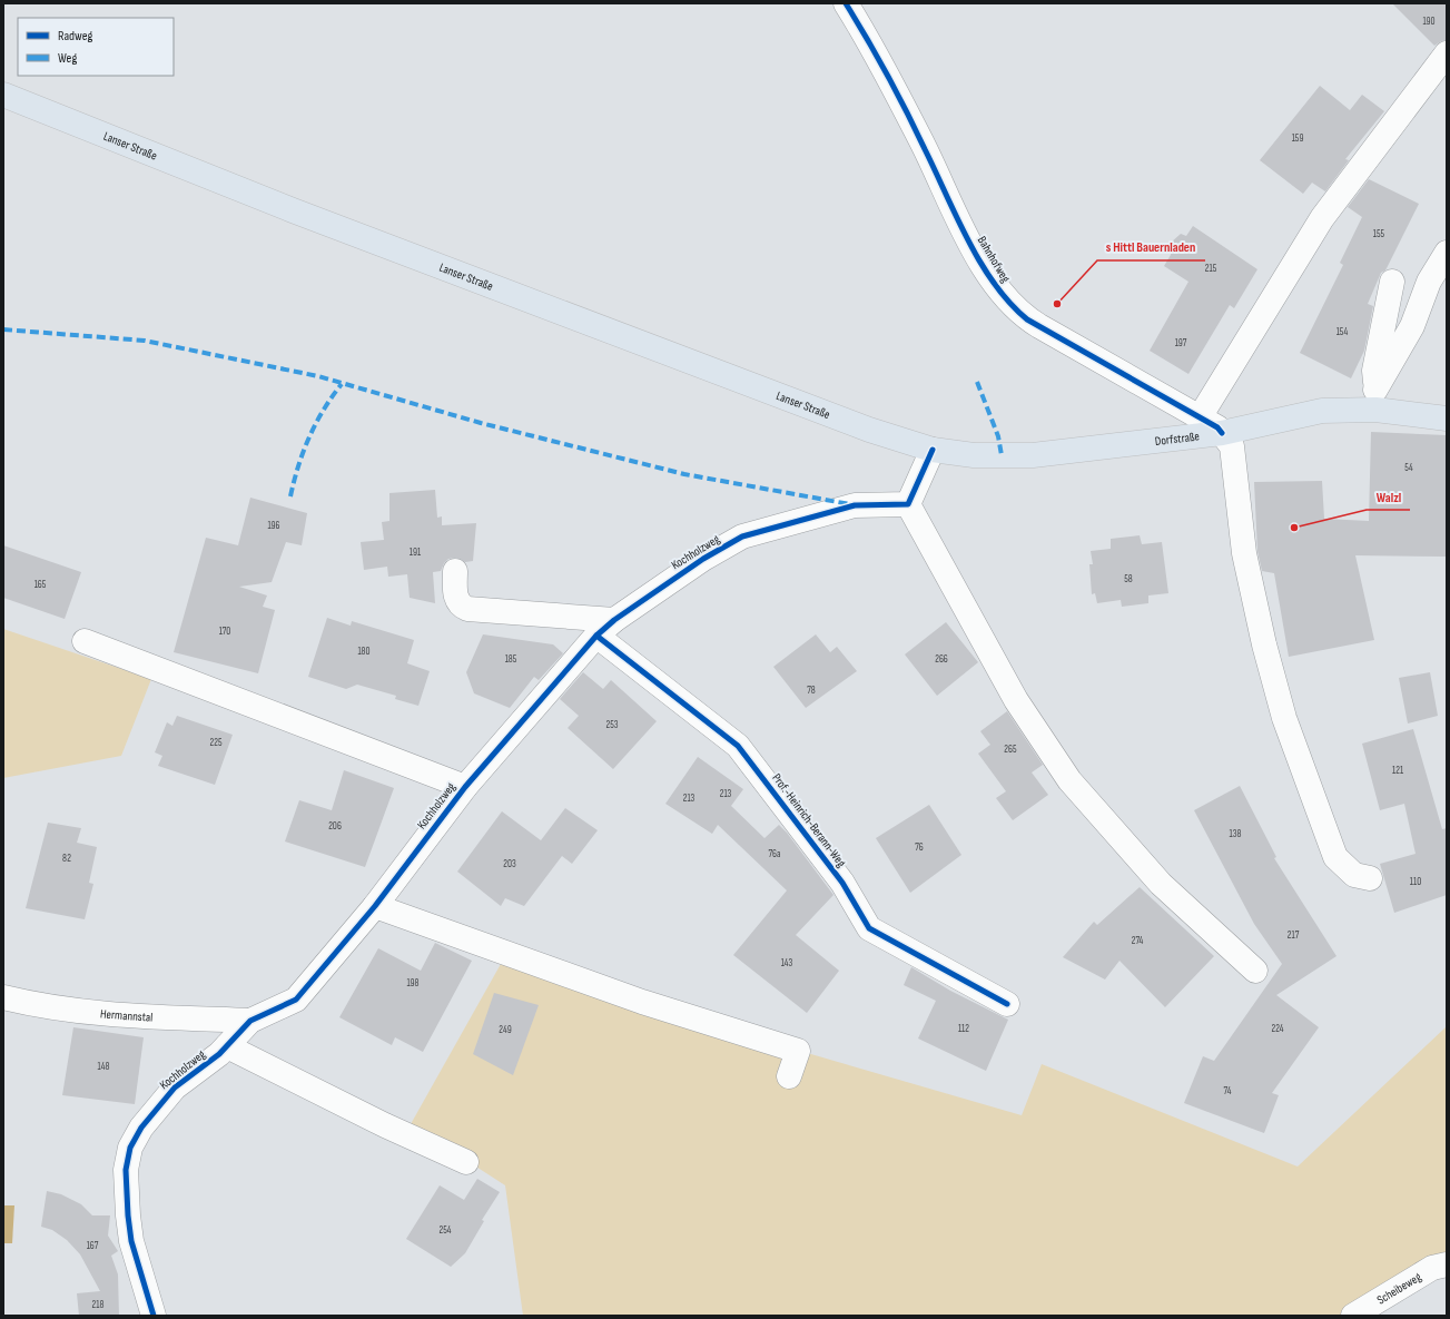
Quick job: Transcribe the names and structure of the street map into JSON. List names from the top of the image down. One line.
{"streets":{"main road":["Lanser Straße","Dorfstraße"],"street":["Bahnhofweg","Kochholzweg","Prof.-Heinrich-Berann-Weg","Hermannstal","Scheibeweg"]},"crossings":[["Lanser Straße","Dorfstraße"],["Bahnhofweg","Dorfstraße"],["Kochholzweg","Prof.-Heinrich-Berann-Weg"],["Kochholzweg","Hermannstal"]],"places":["s Hittl Bauernladen","Walzl"],"house_numbers":["190","159","155","215","154","197","54","196","191","58","165","170","180","185","266","78","253","225","265","121","213","213","206","138","76","76a","82","203","110","217","274","143","198","112","224","249","148","74","254","167","218"],"legend":["Radweg","Weg"]}
